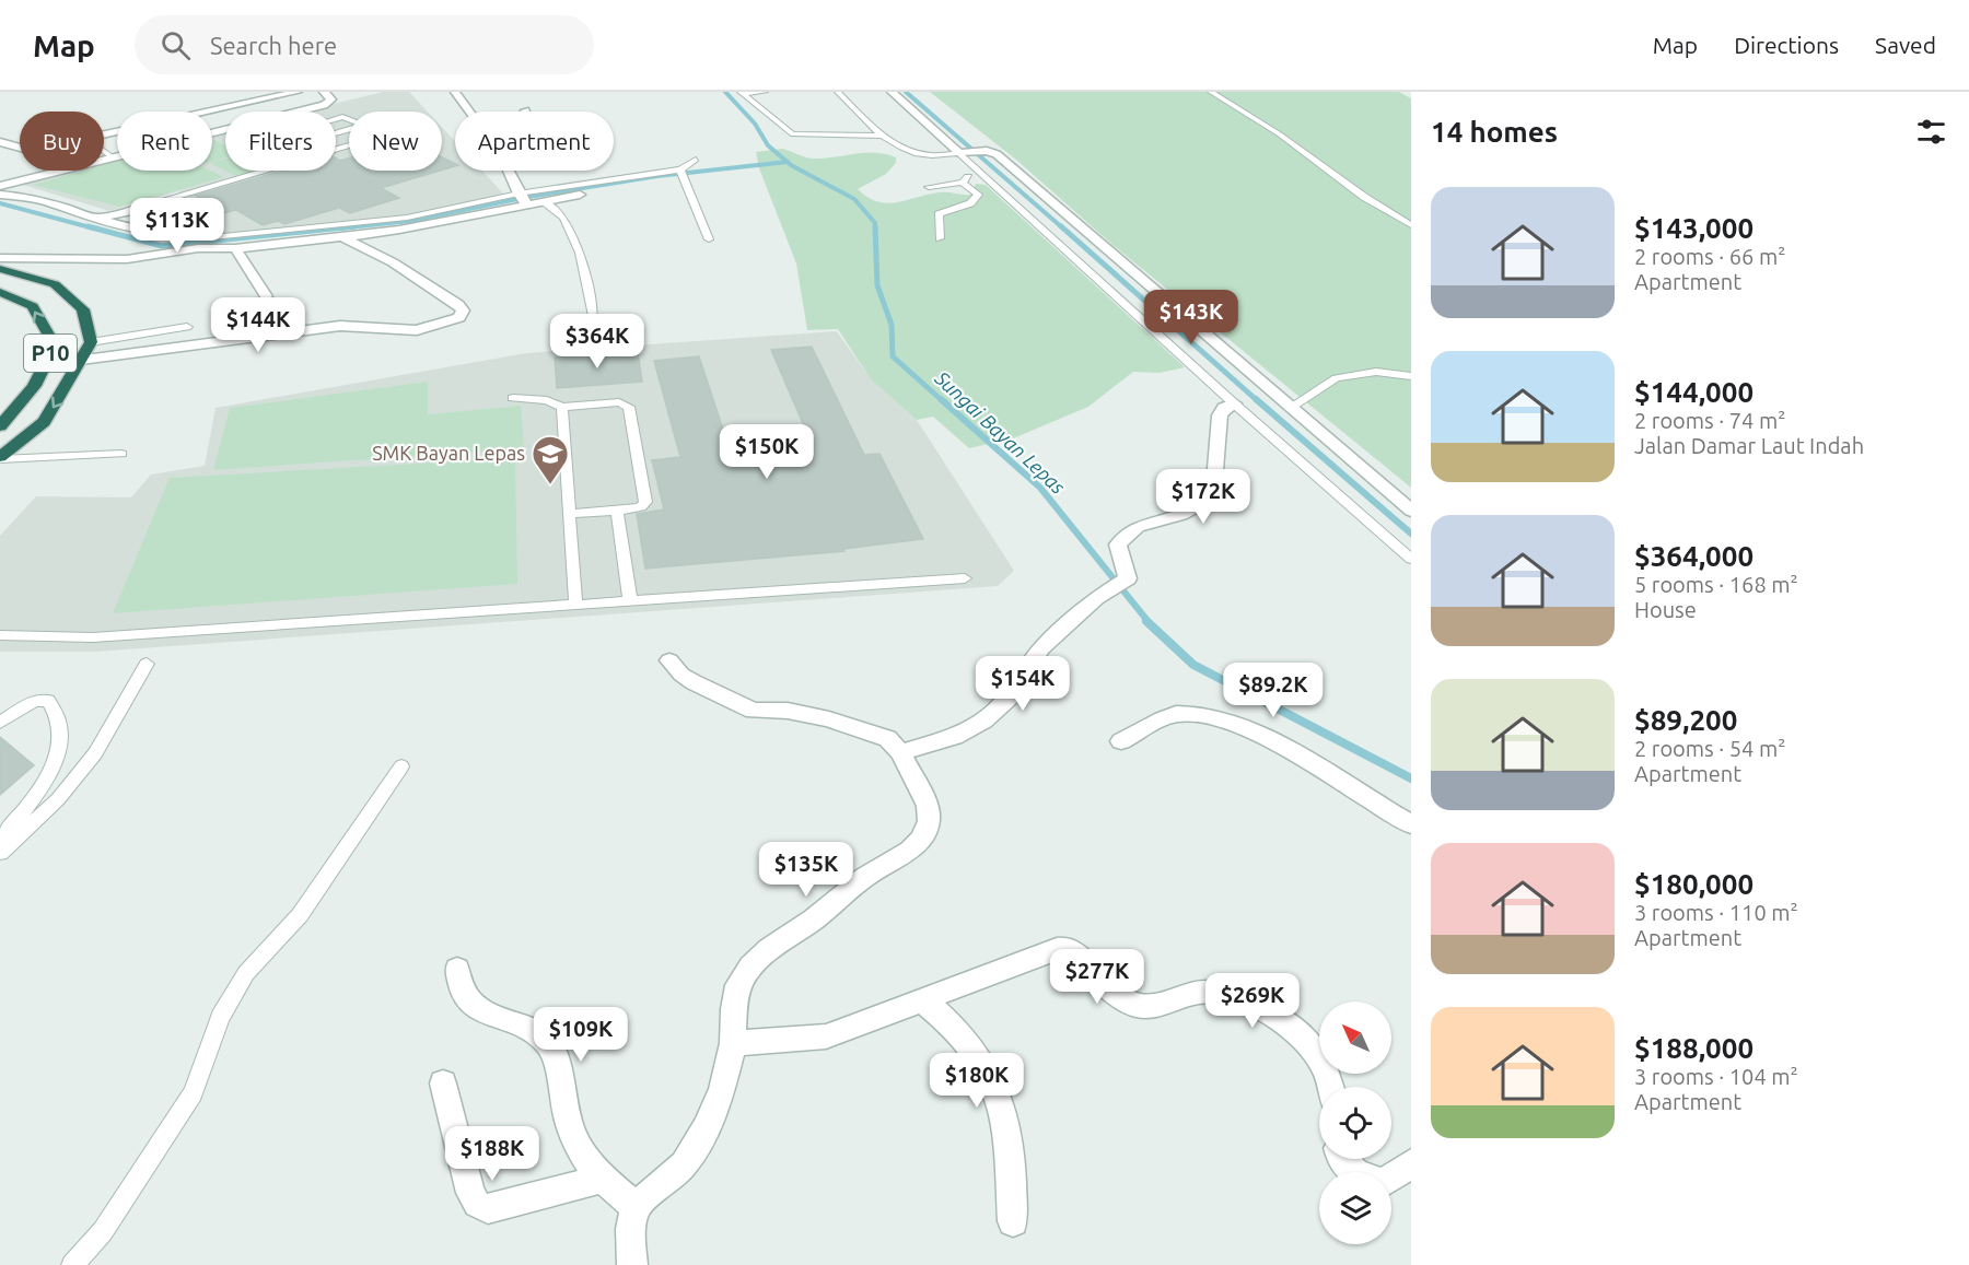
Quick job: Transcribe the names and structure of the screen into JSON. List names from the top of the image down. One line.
{"streets":{"highway":["P10"]},"water":["Sungai Bayan Lepas"],"places":{"school or university":["SMK Bayan Lepas"]},"north":"top left","page":{"header":"Map","search":"Search here","nav":["Map","Directions","Saved"],"heading":"14 homes","chip":["Buy","Rent","Filters","New","Apartment"],"list":[{"name":"$143,000","note":"2 rooms · 66 m² · Apartment"},{"name":"$144,000","note":"2 rooms · 74 m² · Jalan Damar Laut Indah"},{"name":"$364,000","note":"5 rooms · 168 m² · House"},{"name":"$89,200","note":"2 rooms · 54 m² · Apartment"},{"name":"$180,000","note":"3 rooms · 110 m² · Apartment"},{"name":"$188,000","note":"3 rooms · 104 m² · Apartment"}],"price":["$113K","$143K","$144K","$364K","$150K","$172K","$154K","$89.2K","$135K","$277K","$269K","$109K","$180K","$188K"]}}
